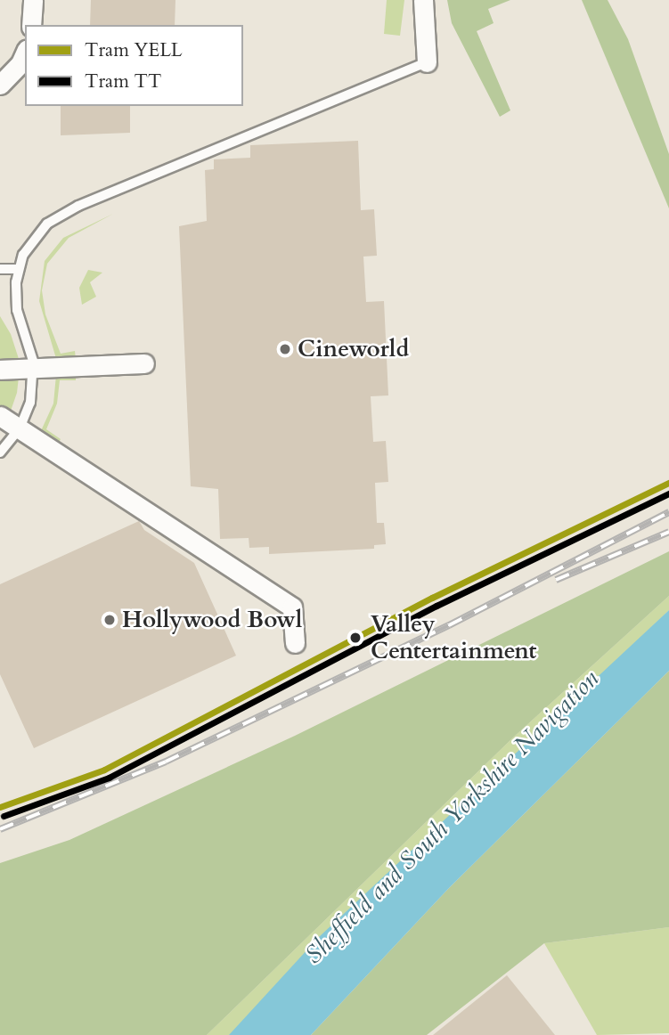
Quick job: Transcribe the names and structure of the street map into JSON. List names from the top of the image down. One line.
{"water":["Sheffield and South Yorkshire Navigation"],"places":["Cineworld","Hollywood Bowl","Valley Centertainment"],"lines":["tram line YELL","tram line TT"],"legend":["Tram YELL","Tram TT"]}
